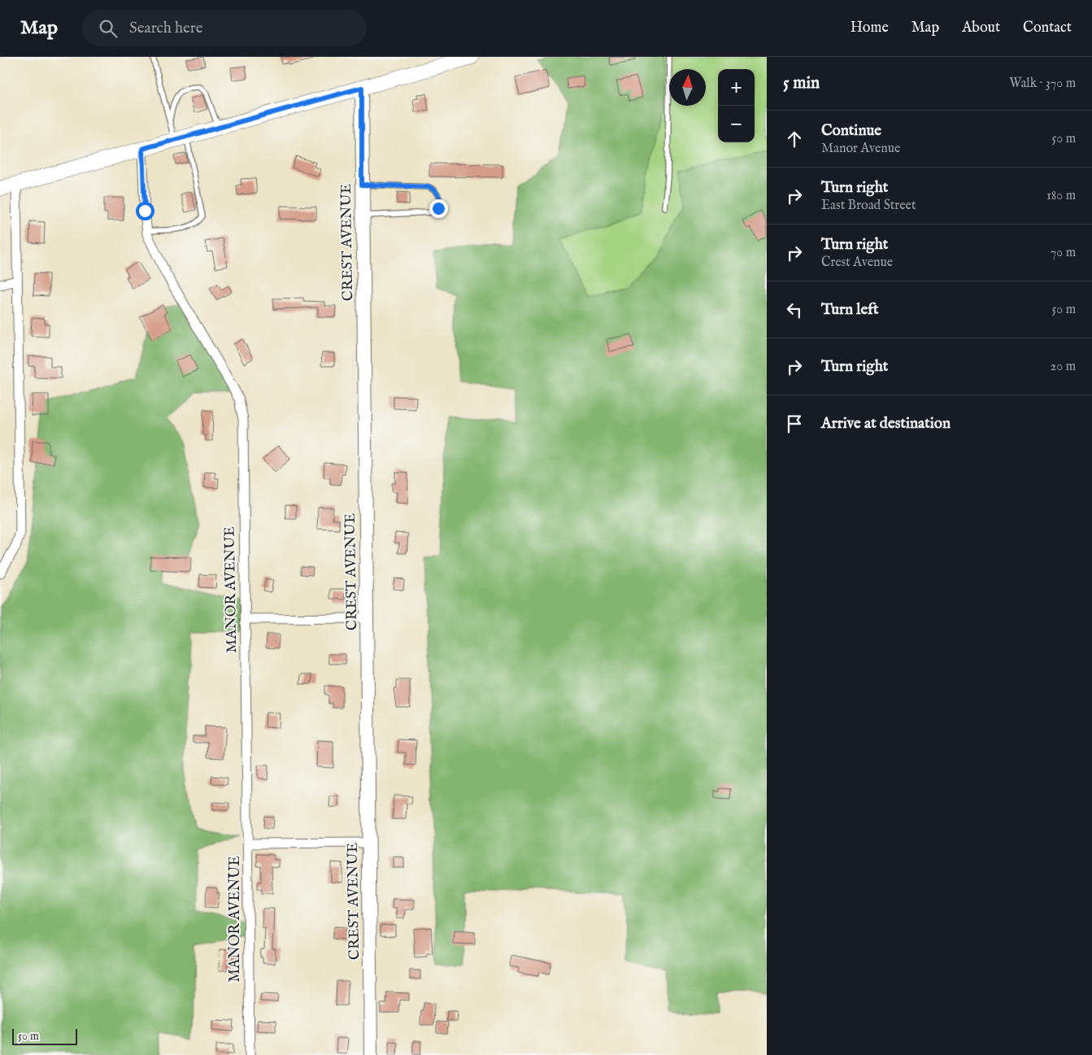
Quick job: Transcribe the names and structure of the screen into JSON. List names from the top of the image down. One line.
{"streets":{"street":["CREST AVENUE","MANOR AVENUE"]},"scale_bar":"50 m","north":"top","page":{"header":"Map","search":"Search here","nav":["Home","Map","About","Contact"],"heading":["5 min","Walk · 370 m"],"map_buttons":["+","−"],"list":[["Continue","Manor Avenue","50 m"],["Turn right","East Broad Street","180 m"],["Turn right","Crest Avenue","70 m"],["Turn left","50 m"],["Turn right","20 m"],"Arrive at destination"],"scale":"50 m"}}
